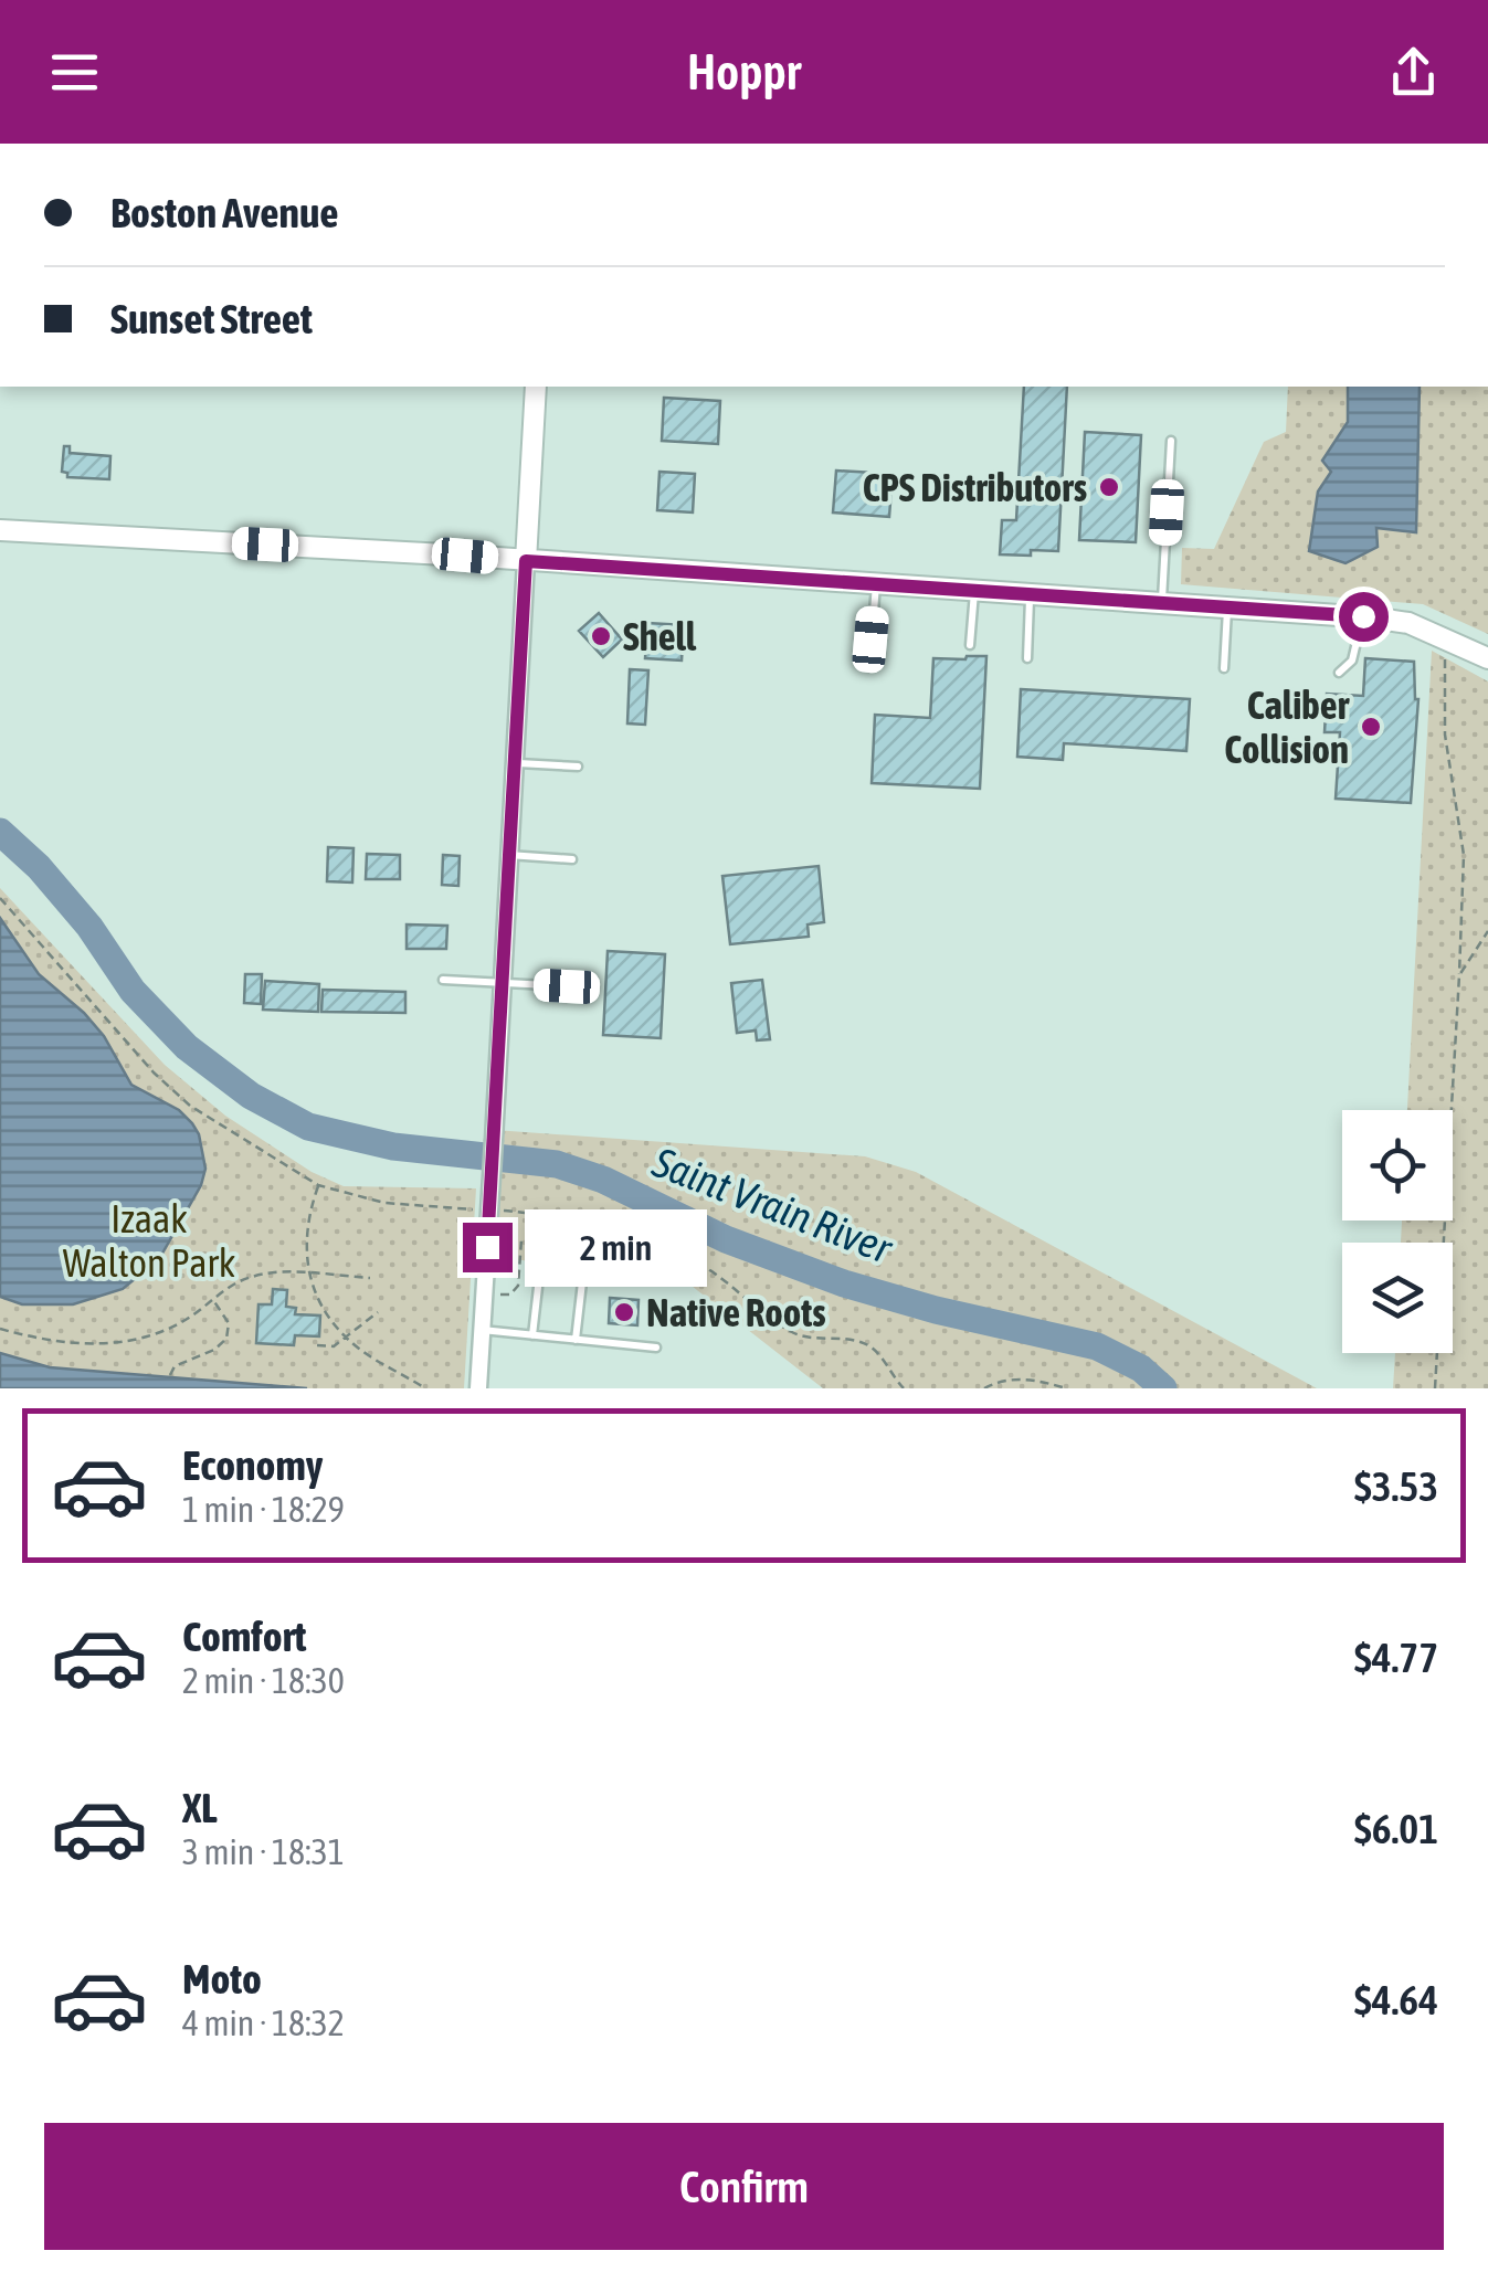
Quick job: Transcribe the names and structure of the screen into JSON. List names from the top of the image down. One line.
{"water":["Saint Vrain River"],"parks":["Izaak Walton Park"],"places":["CPS Distributors","Shell","Caliber Collision","Native Roots"],"page":{"header":"Hoppr","banner":["Boston Avenue","Sunset Street"],"bubble":"2 min","list":[{"name":"Economy","note":"1 min · 18:29","value":"$3.53"},{"name":"Comfort","note":"2 min · 18:30","value":"$4.77"},{"name":"XL","note":"3 min · 18:31","value":"$6.01"},{"name":"Moto","note":"4 min · 18:32","value":"$4.64"}],"buttons":"Confirm"}}
